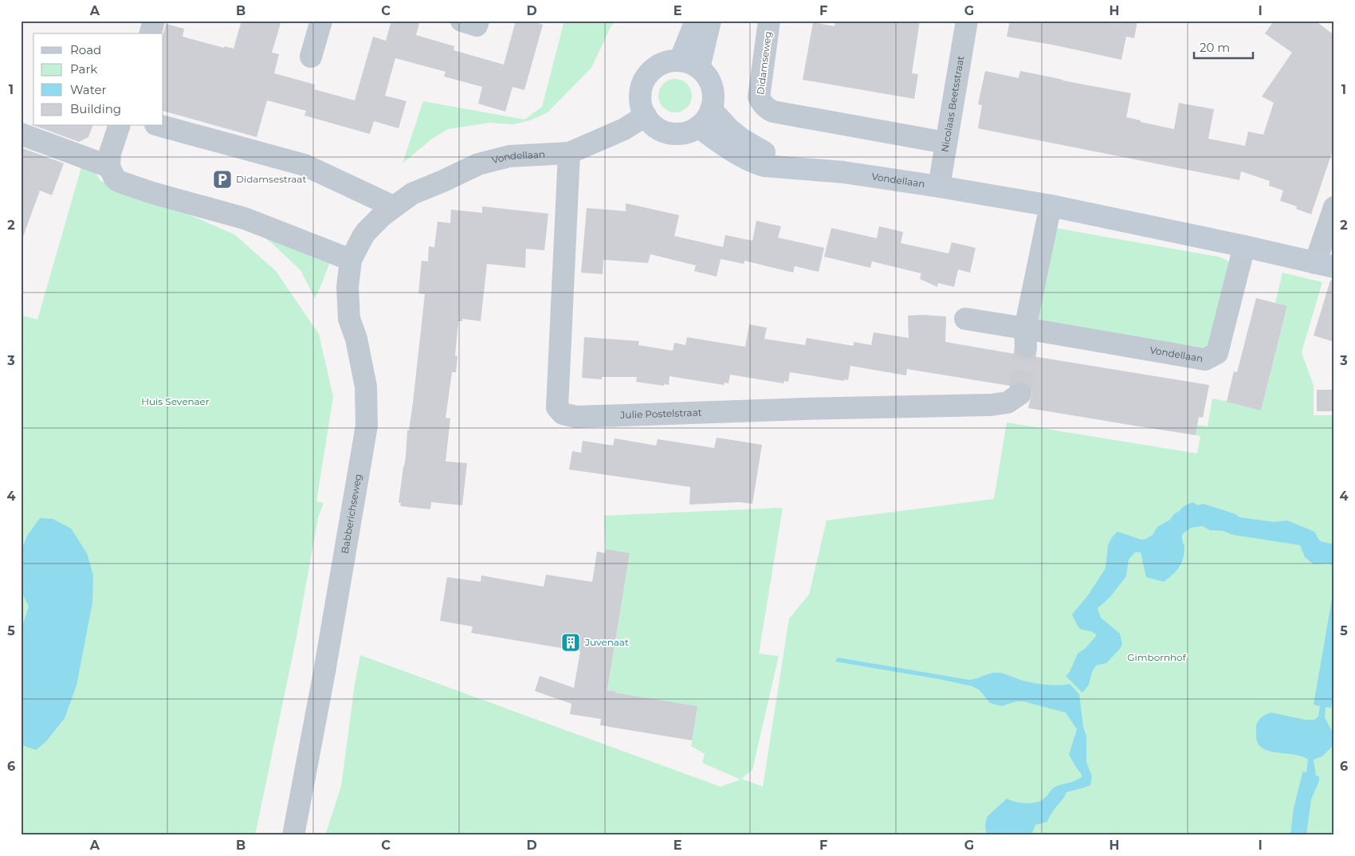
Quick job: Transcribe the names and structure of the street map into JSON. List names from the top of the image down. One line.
{"streets":{"street":["Didamseweg","Nicolaas Beetsstraat","Vondellaan","Julie Postelstraat","Babberichseweg"]},"crossings":[["Didamseweg","Nicolaas Beetsstraat"],["Nicolaas Beetsstraat","Vondellaan"],["Vondellaan","Julie Postelstraat"],["Vondellaan","Babberichseweg"]],"parks":["Huis Sevenaer","Gimbornhof"],"places":{"parking":["Didamsestraat"],"building":["Juvenaat"]},"legend":["Road","Park","Water","Building"],"scale_bar":"20 m","grid":{"columns":["A","B","C","D","E","F","G","H","I"],"rows":["1","2","3","4","5","6"]}}
